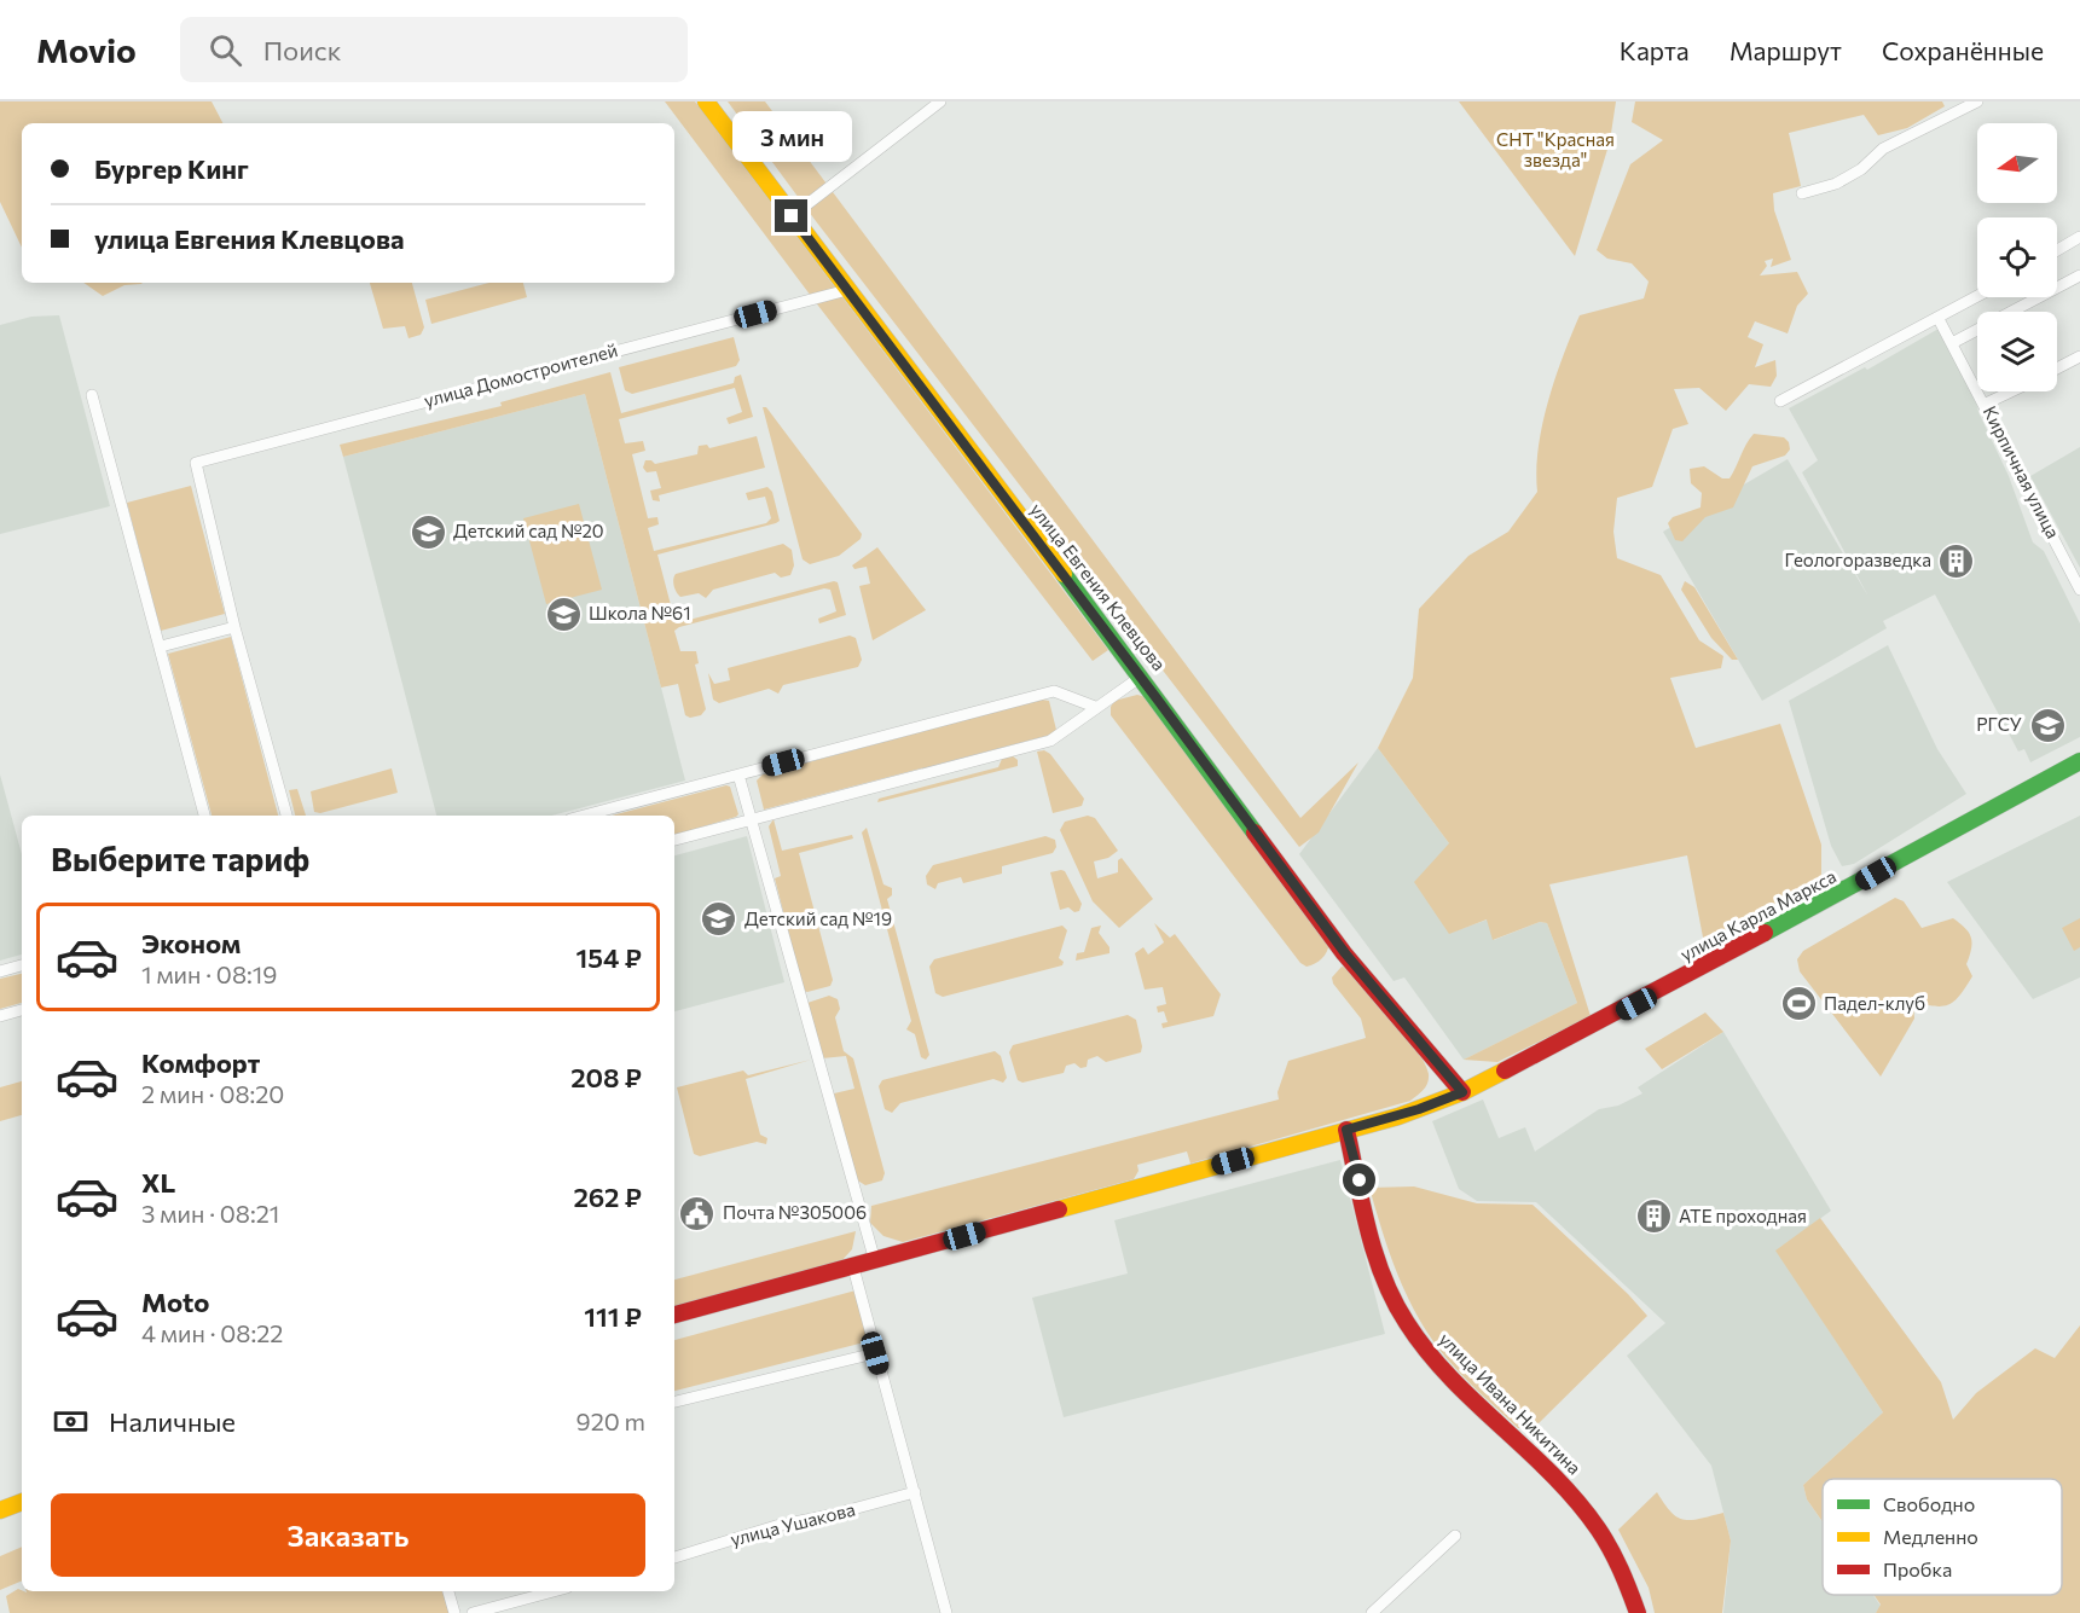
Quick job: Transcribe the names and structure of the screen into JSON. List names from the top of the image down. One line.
{"streets":{"main road":["улица Евгения Клевцова","улица Карла Маркса","улица Ивана Никитина"],"street":["улица Домостроителей","Кирпичная улица","улица Ушакова"]},"crossings":[["улица Домостроителей","улица Евгения Клевцова"],["улица Евгения Клевцова","улица Карла Маркса"],["улица Карла Маркса","улица Ивана Никитина"]],"parks":["СНТ \"Красная звезда\""],"places":{"school or university":["Детский сад №20","Школа №61","РГСУ","Детский сад №19"],"building":["Геологоразведка","АТЕ проходная"],"sports":["Падел-клуб"],"public building":["Почта №305006"]},"legend":["Свободно","Медленно","Пробка"],"north":"left","page":{"header":"Movio","search":"Поиск","nav":["Карта","Маршрут","Сохранённые"],"bubble":"3 мин","banner":["Бургер Кинг","улица Евгения Клевцова"],"heading":"Выберите тариф","list":[{"name":"Эконом","note":"1 мин · 08:19","value":"154 ₽"},{"name":"Комфорт","note":"2 мин · 08:20","value":"208 ₽"},{"name":"XL","note":"3 мин · 08:21","value":"262 ₽"},{"name":"Moto","note":"4 мин · 08:22","value":"111 ₽"}],"pay":["Наличные","920 m"],"buttons":"Заказать"}}
